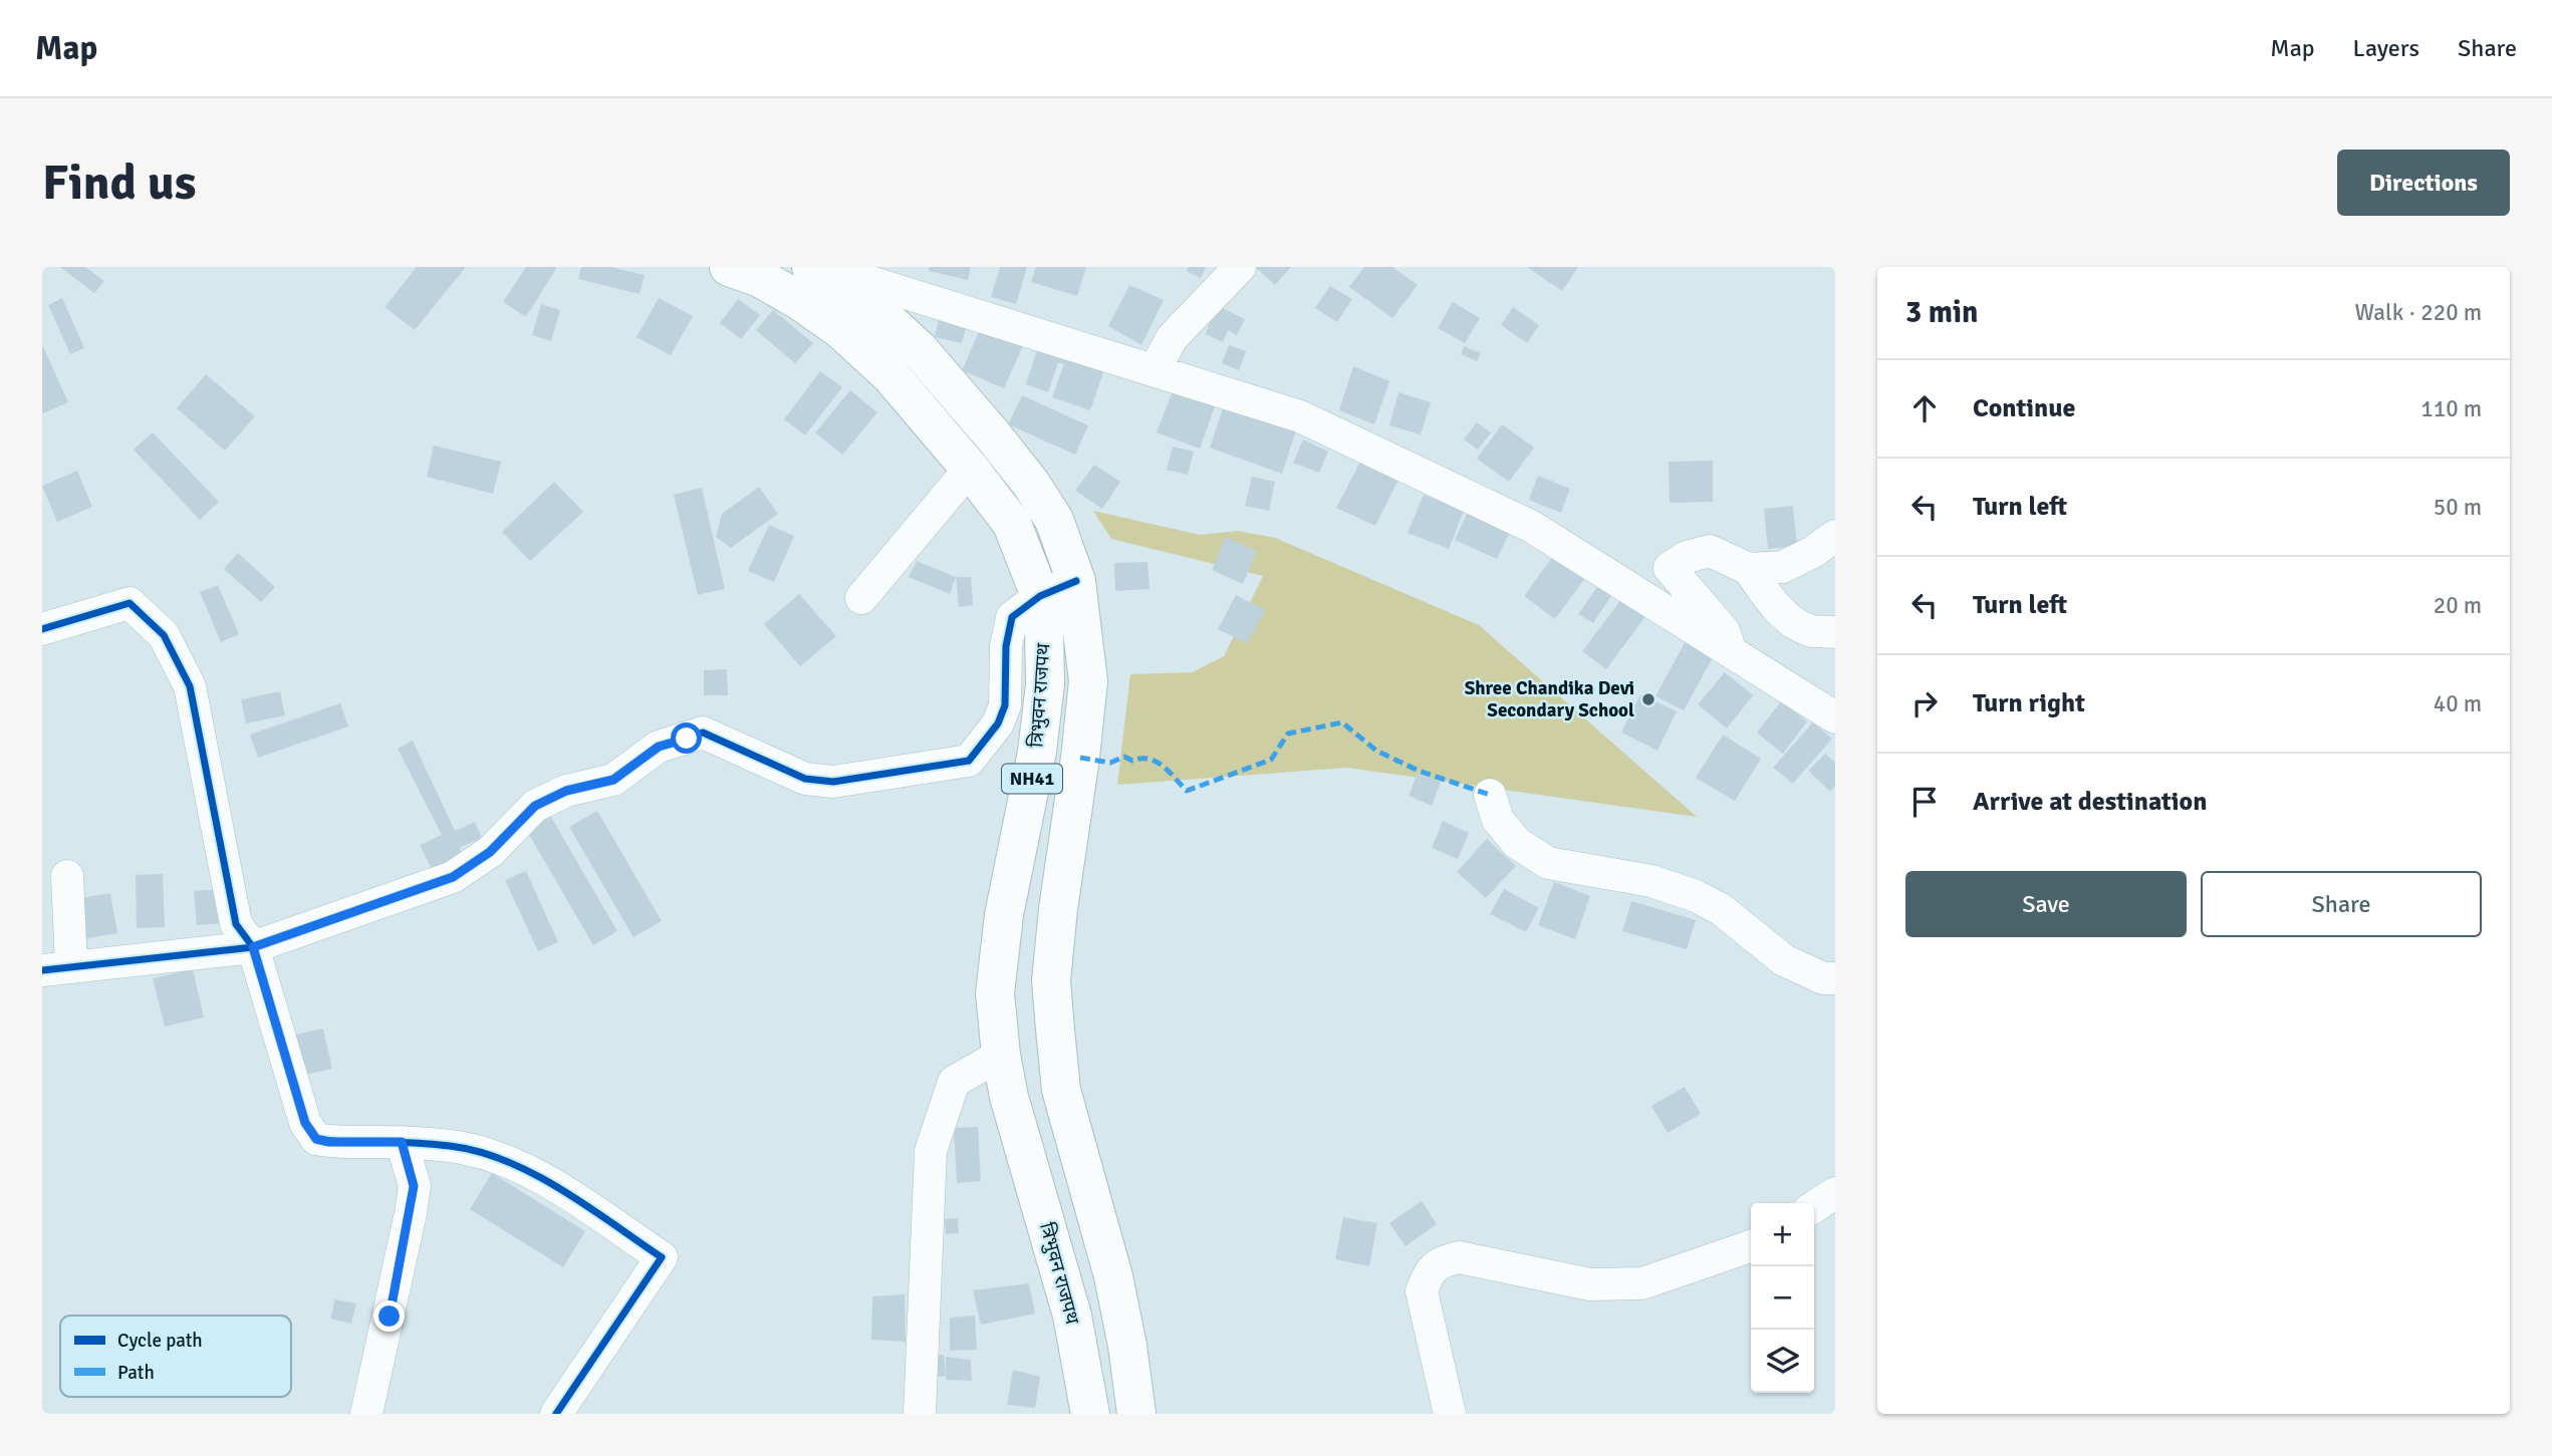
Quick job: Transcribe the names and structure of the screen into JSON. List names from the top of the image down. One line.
{"streets":{"highway":["त्रिभुवन राजपथ","NH41"]},"places":["Shree Chandika Devi Secondary School"],"legend":["Cycle path","Path"],"page":{"header":"Map","nav":["Map","Layers","Share"],"buttons":["Directions",["Save","Share"]],"title":"Find us","heading":["3 min","Walk · 220 m"],"list":[["Continue","110 m"],["Turn left","50 m"],["Turn left","20 m"],["Turn right","40 m"],"Arrive at destination"],"map_buttons":["+","−"]}}
